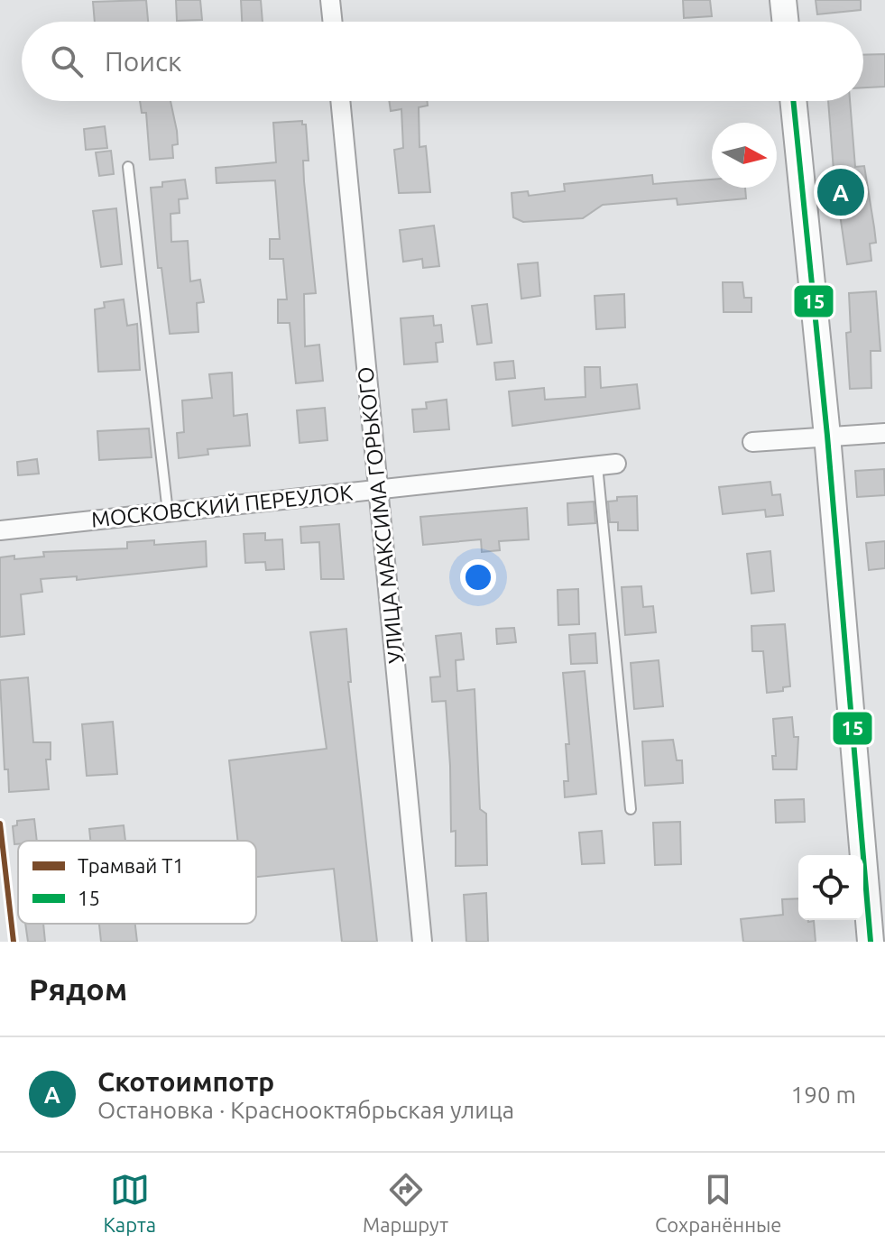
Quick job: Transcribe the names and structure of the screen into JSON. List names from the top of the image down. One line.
{"streets":{"street":["МОСКОВСКИЙ ПЕРЕУЛОК","УЛИЦА МАКСИМА ГОРЬКОГО"]},"crossings":[["МОСКОВСКИЙ ПЕРЕУЛОК","УЛИЦА МАКСИМА ГОРЬКОГО"]],"lines":["transit line 15","tram line T1"],"legend":["Трамвай T1","15"],"north":"right","page":{"search":"Поиск","pins":"A","heading":"Рядом","list":[{"mark":"A","name":"Скотоимпотр","note":"Остановка · Краснооктябрьская улица","value":"190 m"}],"nav":["Карта","Маршрут","Сохранённые"]}}
